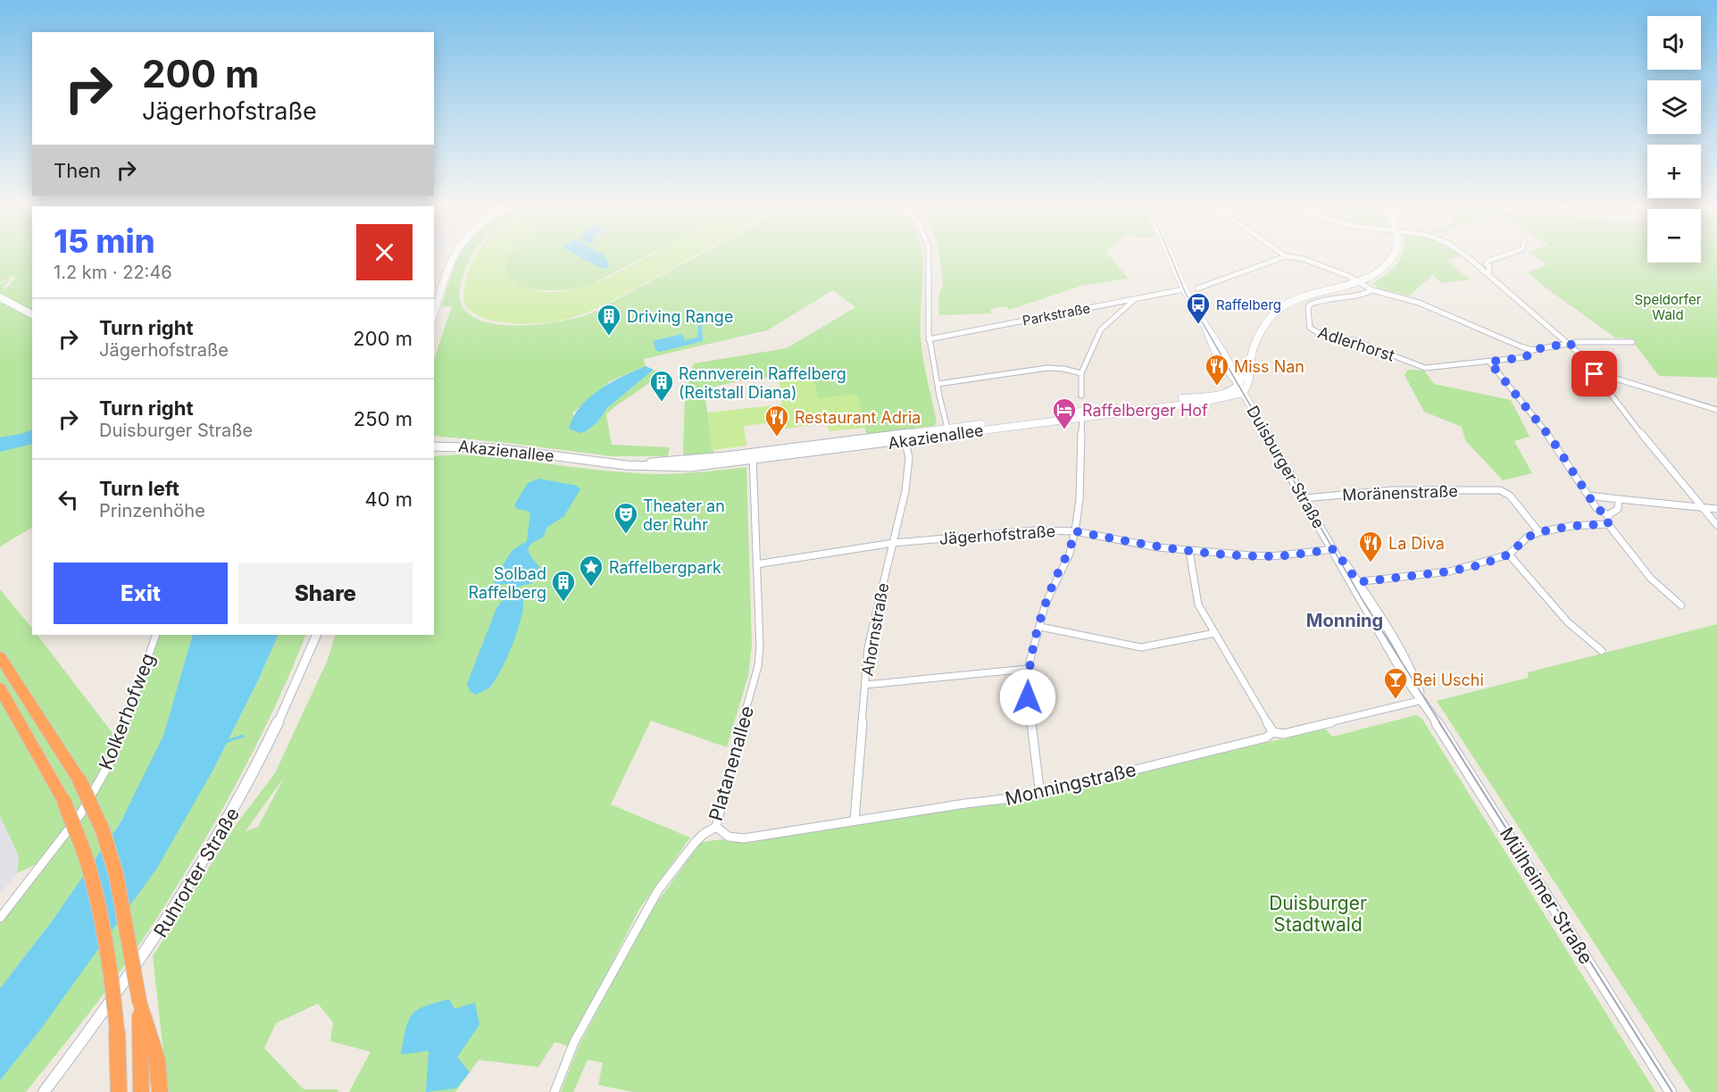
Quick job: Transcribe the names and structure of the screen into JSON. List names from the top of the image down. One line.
{"streets":{"main road":["Akazienallee","Duisburger Straße","Ruhrorter Straße","Mülheimer Straße"],"street":["Parkstraße","Adlerhorst","Moränenstraße","Jägerhofstraße","Ahornstraße","Kolkerhofweg","Platanenallee","Monningstraße"]},"crossings":[["Parkstraße","Duisburger Straße"],["Akazienallee","Duisburger Straße"],["Akazienallee","Ahornstraße"],["Akazienallee","Platanenallee"],["Duisburger Straße","Moränenstraße"],["Duisburger Straße","Jägerhofstraße"],["Duisburger Straße","Monningstraße"],["Duisburger Straße","Mülheimer Straße"],["Jägerhofstraße","Ahornstraße"],["Jägerhofstraße","Platanenallee"],["Ahornstraße","Monningstraße"],["Platanenallee","Monningstraße"],["Monningstraße","Mülheimer Straße"]],"districts":["Monning"],"parks":["Speldorfer Wald","Duisburger Stadtwald"],"places":{"bus stop":["Raffelberg"],"building":["Driving Range","Rennverein Raffelberg (Reitstall Diana)","Solbad Raffelberg"],"restaurant":["Miss Nan","Restaurant Adria","La Diva"],"hotel":["Raffelberger Hof"],"theatre":["Theater an der Ruhr"],"place":["Raffelbergpark"],"bar":["Bei Uschi"]},"page":{"map_buttons":["+","−"],"turn":["200 m","Jägerhofstraße"],"then":"Then","heading":["15 min","1.2 km · 22:46"],"list":[{"name":"Turn right","note":"Jägerhofstraße","value":"200 m"},{"name":"Turn right","note":"Duisburger Straße","value":"250 m"},{"name":"Turn left","note":"Prinzenhöhe","value":"40 m"}],"buttons":["Exit","Share"]}}
